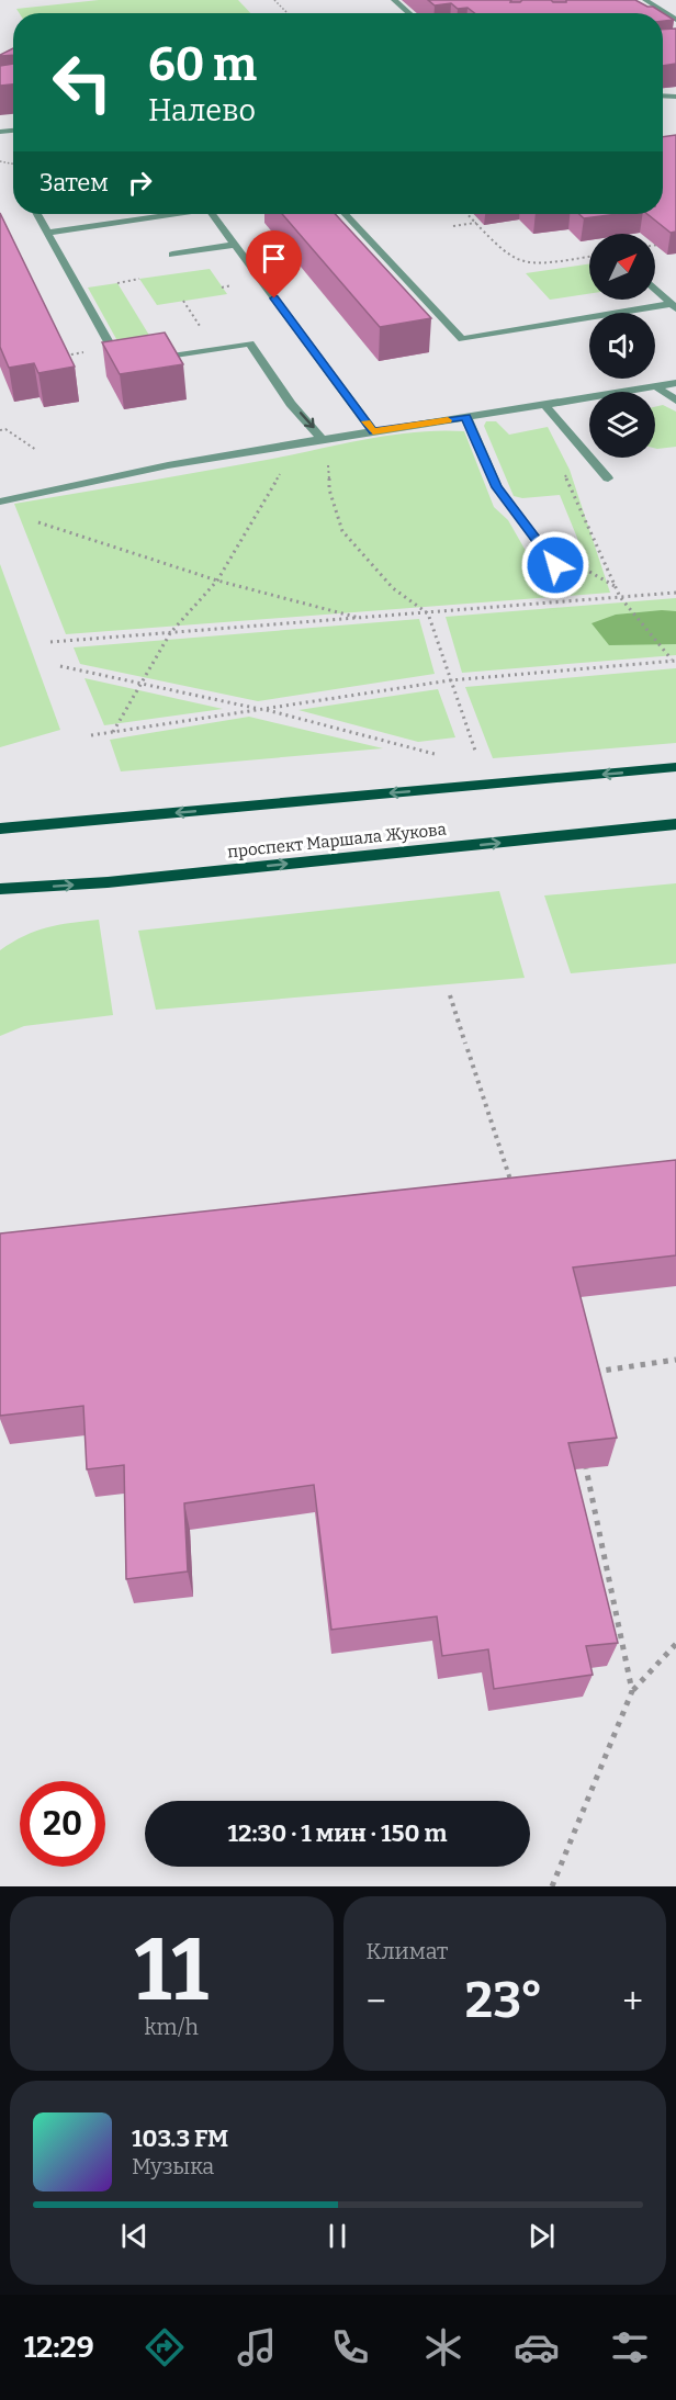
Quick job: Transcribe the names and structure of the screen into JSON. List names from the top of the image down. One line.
{"streets":{"main road":["проспект Маршала Жукова"]},"north":"top right","page":{"turn":["60 m","Налево"],"then":"Затем","limit":"20","trip":"12:30 · 1 мин · 150 m","tile":[["11","km/h"],"Климат"],"heat":["−","23°","+"],"song":["103.3 FM","Музыка"],"tabs":"12:29"}}
